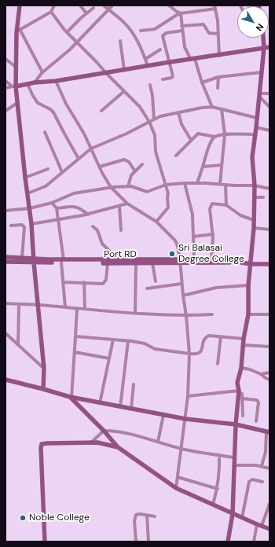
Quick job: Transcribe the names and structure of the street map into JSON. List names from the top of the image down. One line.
{"streets":{"street":["Port RD"]},"places":["Sri Balasai Degree College","Noble College"],"north":"bottom right"}
